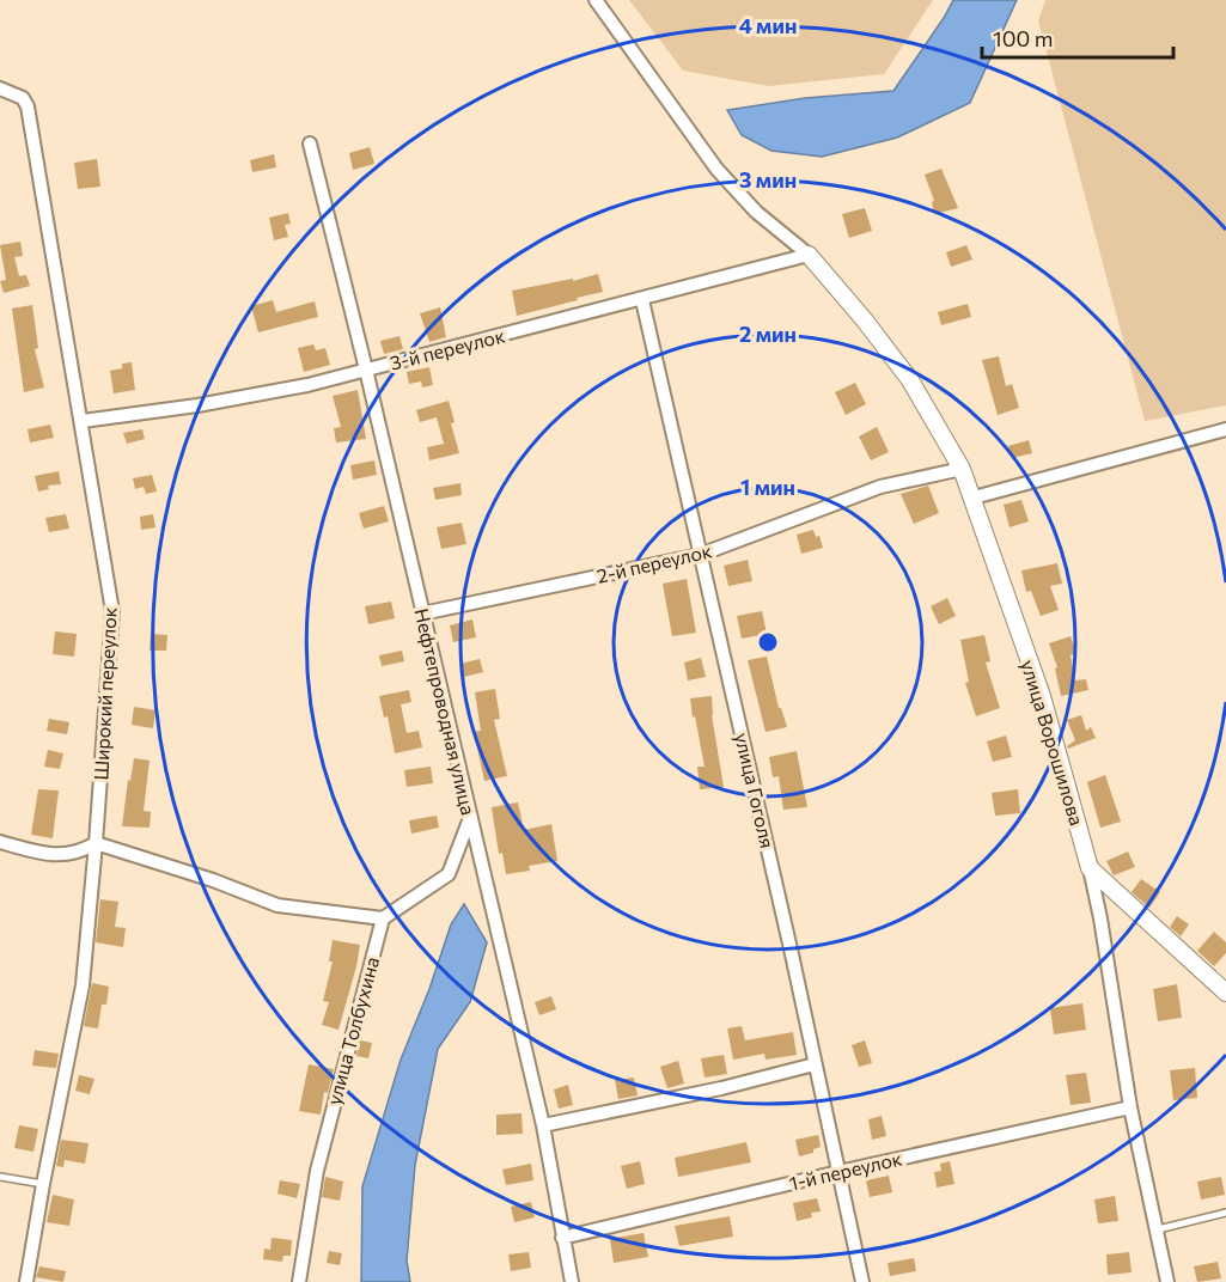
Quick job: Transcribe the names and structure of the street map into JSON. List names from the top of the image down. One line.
{"streets":{"street":["3-й переулок","2-й переулок","Широкий переулок","Нефтепроводная улица","улица Ворошилова","улица Гоголя","улица Толбухина","1-й переулок"]},"crossings":[["3-й переулок","Широкий переулок"],["3-й переулок","Нефтепроводная улица"],["3-й переулок","улица Ворошилова"],["3-й переулок","улица Гоголя"],["2-й переулок","Нефтепроводная улица"],["2-й переулок","улица Ворошилова"],["2-й переулок","улица Гоголя"],["Нефтепроводная улица","1-й переулок"],["улица Ворошилова","1-й переулок"],["улица Гоголя","1-й переулок"]],"scale_bar":"100 m","rings":["4 мин","3 мин","2 мин","1 мин"]}
